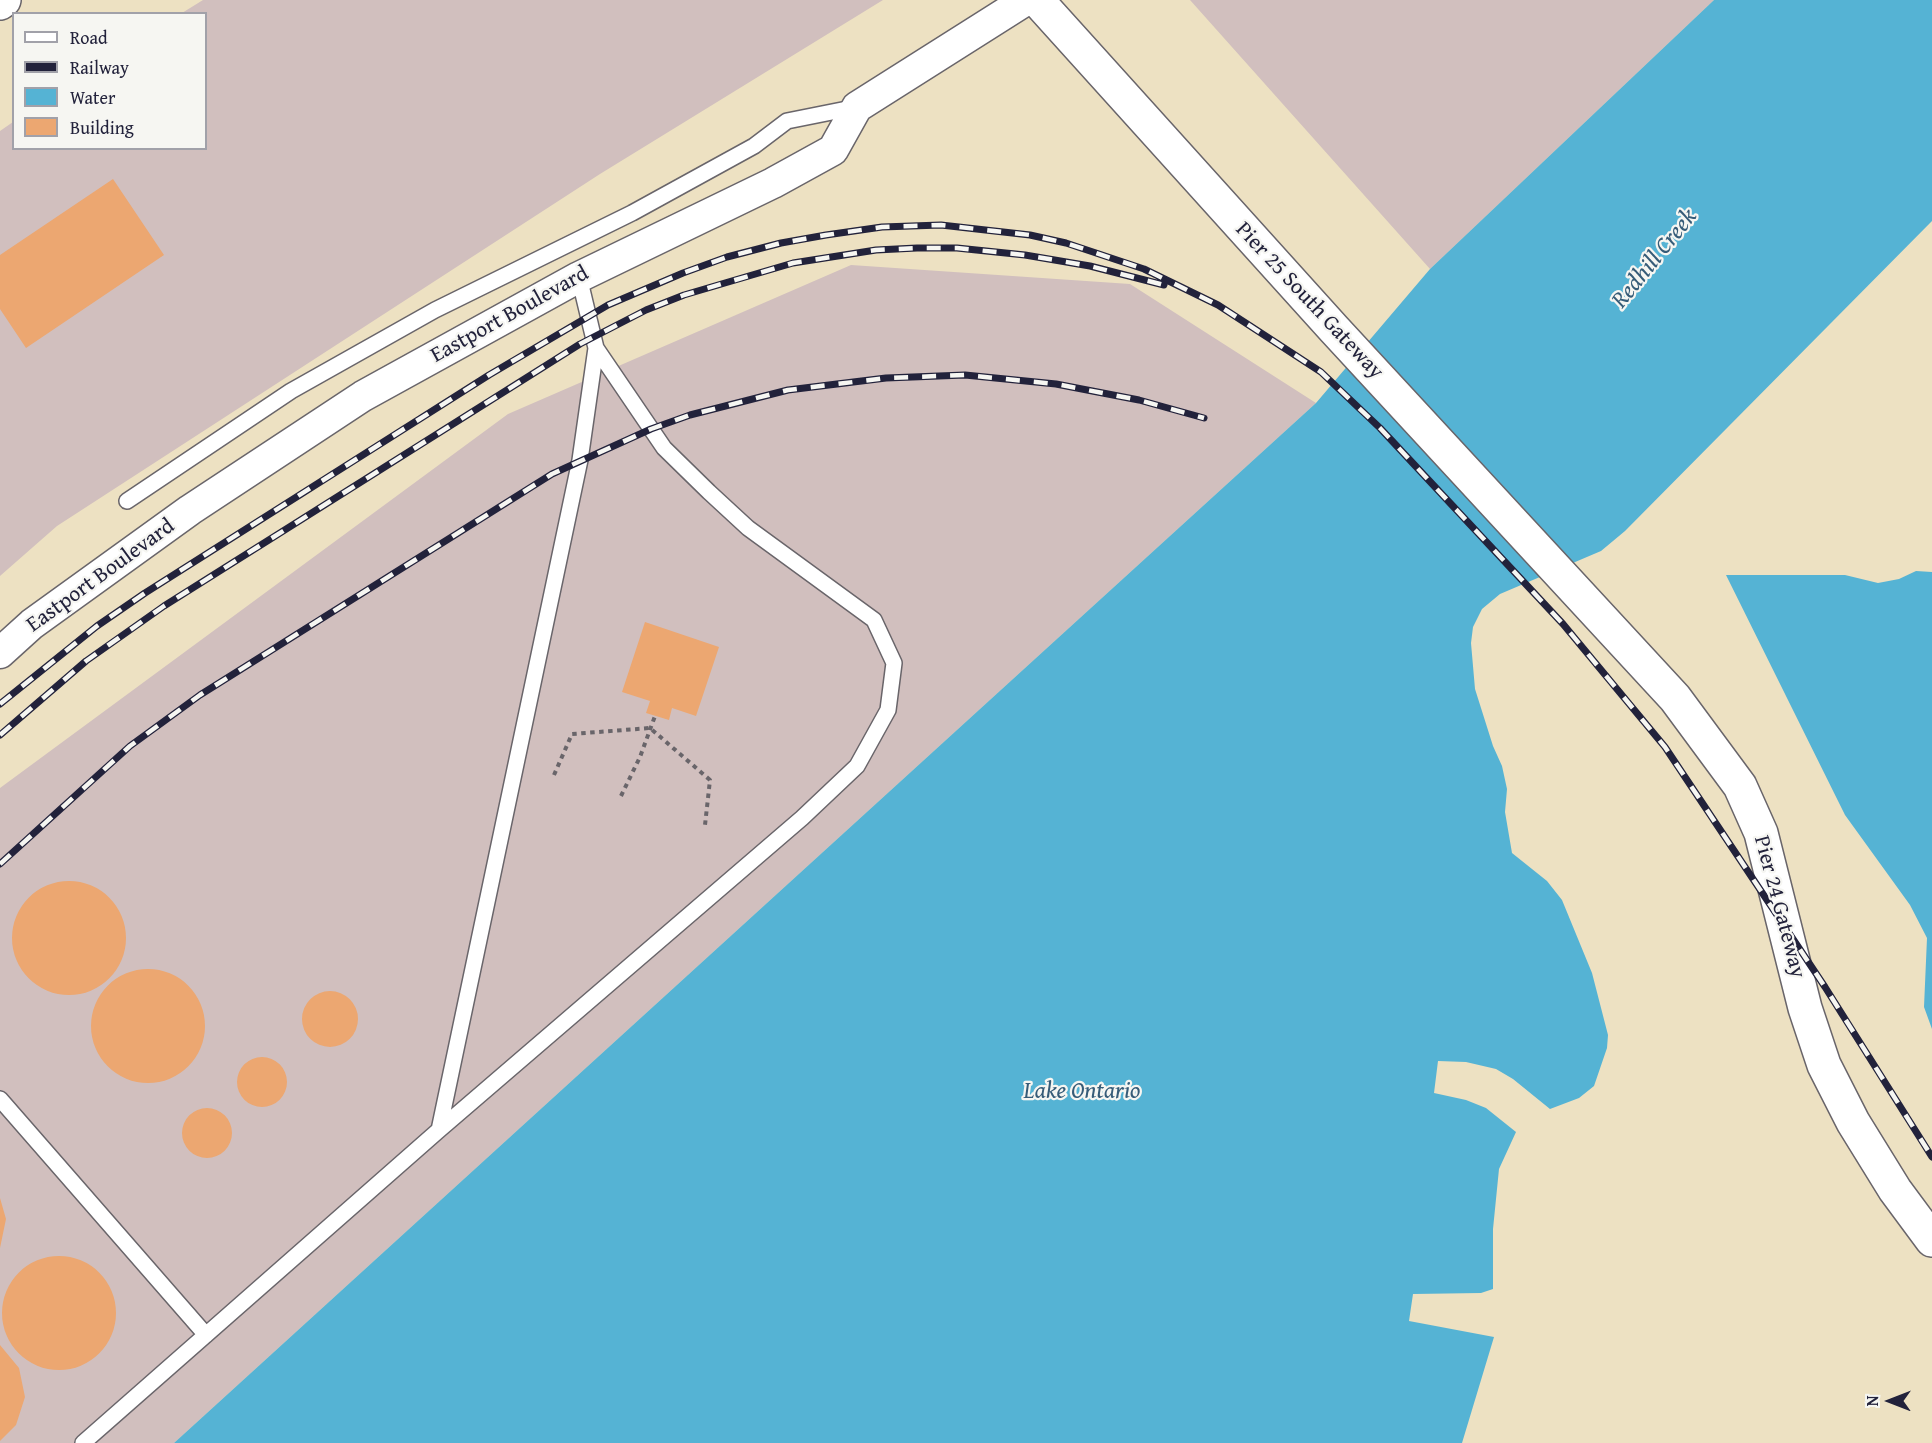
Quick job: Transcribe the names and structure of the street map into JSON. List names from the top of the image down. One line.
{"streets":{"street":["Pier 25 South Gateway","Eastport Boulevard","Pier 24 Gateway"]},"crossings":[["Pier 25 South Gateway","Pier 24 Gateway"]],"water":["Redhill Creek","Lake Ontario"],"legend":["Road","Railway","Water","Building"],"north":"left"}
